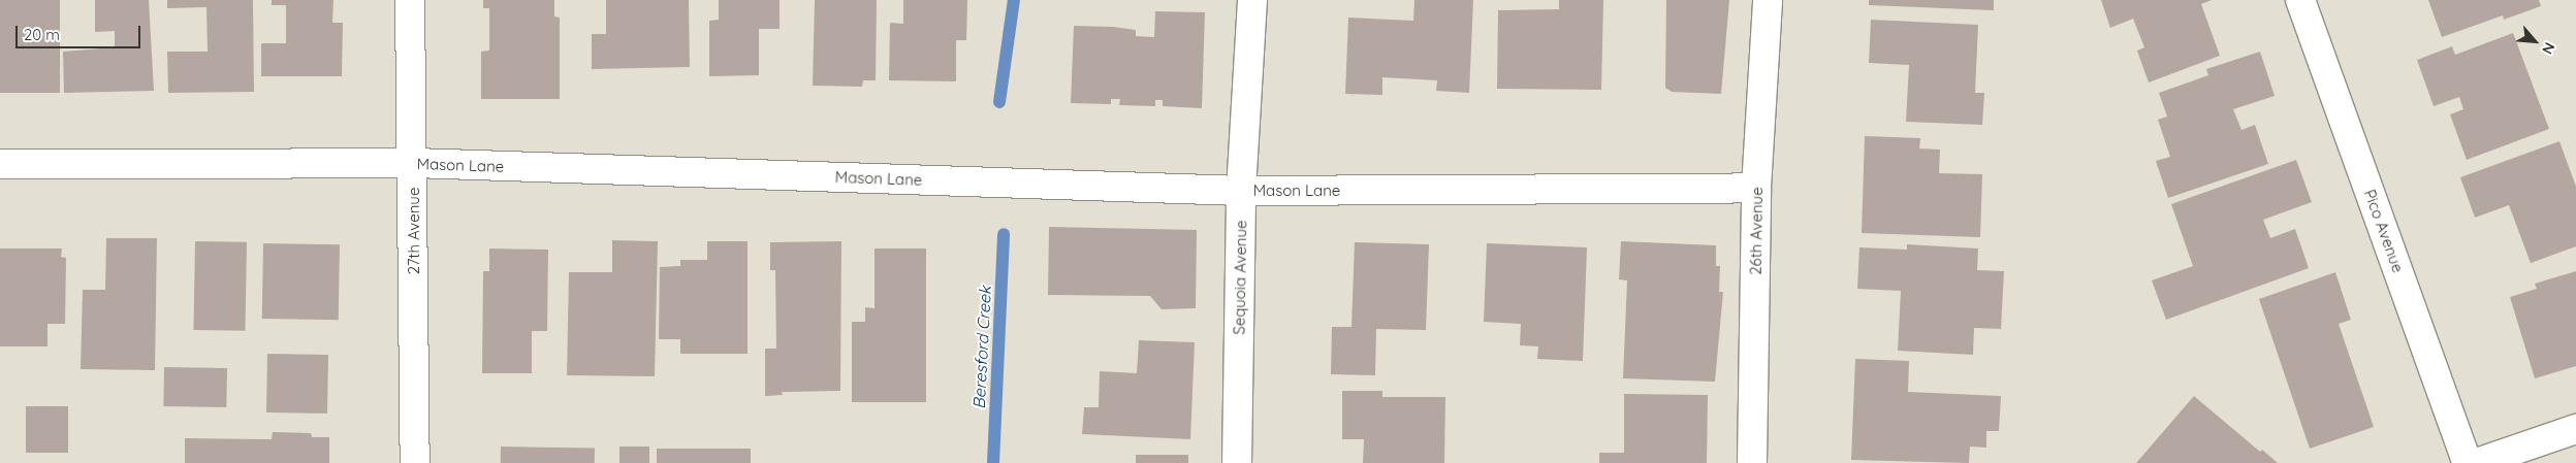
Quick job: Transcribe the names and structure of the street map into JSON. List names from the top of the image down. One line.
{"streets":{"street":["Mason Lane","27th Avenue","26th Avenue","Pico Avenue","Sequoia Avenue"]},"crossings":[["Mason Lane","27th Avenue"],["Mason Lane","26th Avenue"],["Mason Lane","Sequoia Avenue"]],"water":["Beresford Creek"],"scale_bar":"20 m","north":"bottom right"}
